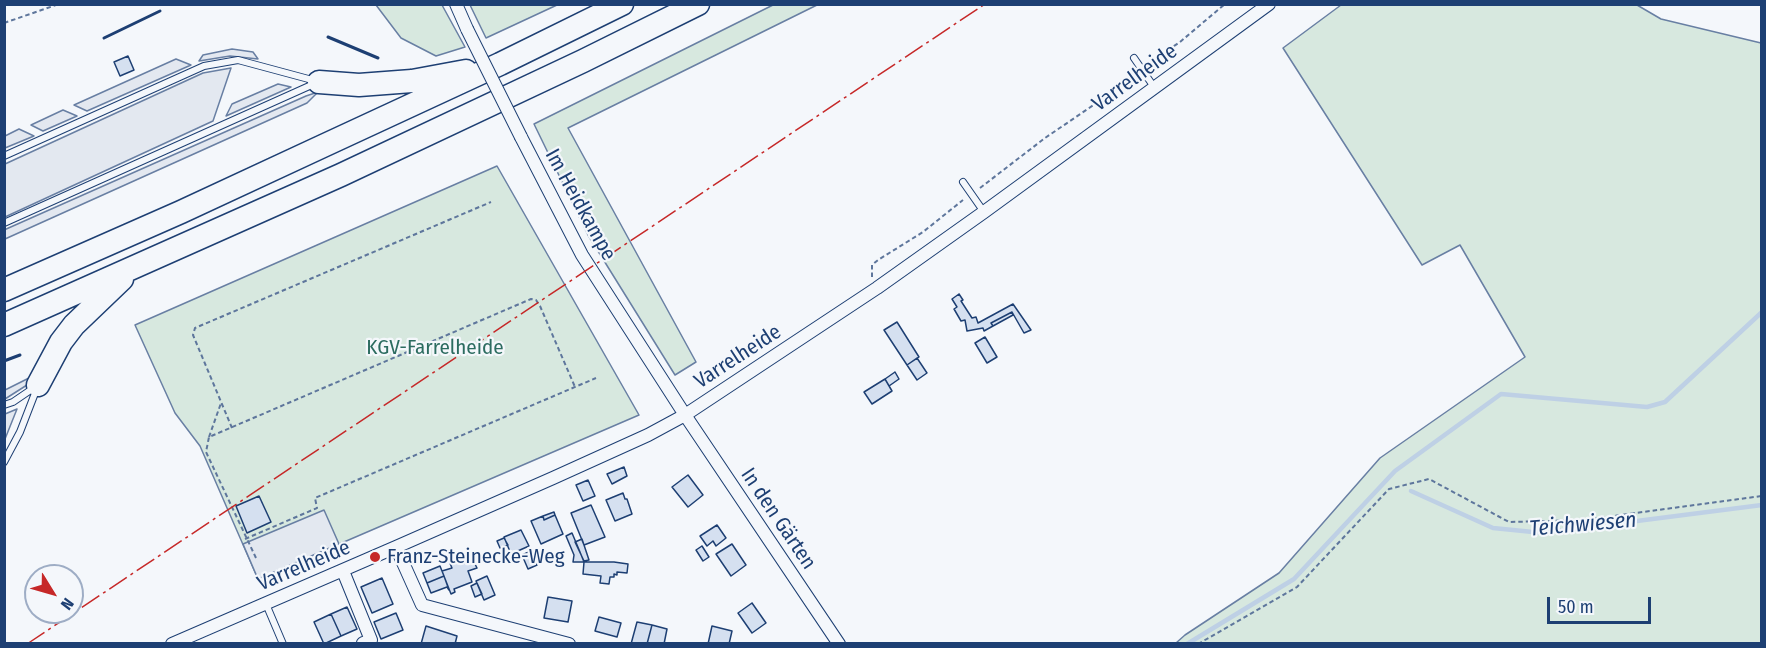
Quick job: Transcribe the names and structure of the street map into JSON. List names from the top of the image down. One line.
{"streets":{"street":["Varrelheide","Im Heidkampe","In den Gärten"]},"crossings":[["Varrelheide","Im Heidkampe"],["Varrelheide","In den Gärten"],["Im Heidkampe","In den Gärten"]],"water":["Teichwiesen"],"parks":["KGV-Farrelheide"],"places":["Franz-Steinecke-Weg"],"scale_bar":"50 m","north":"bottom right"}
